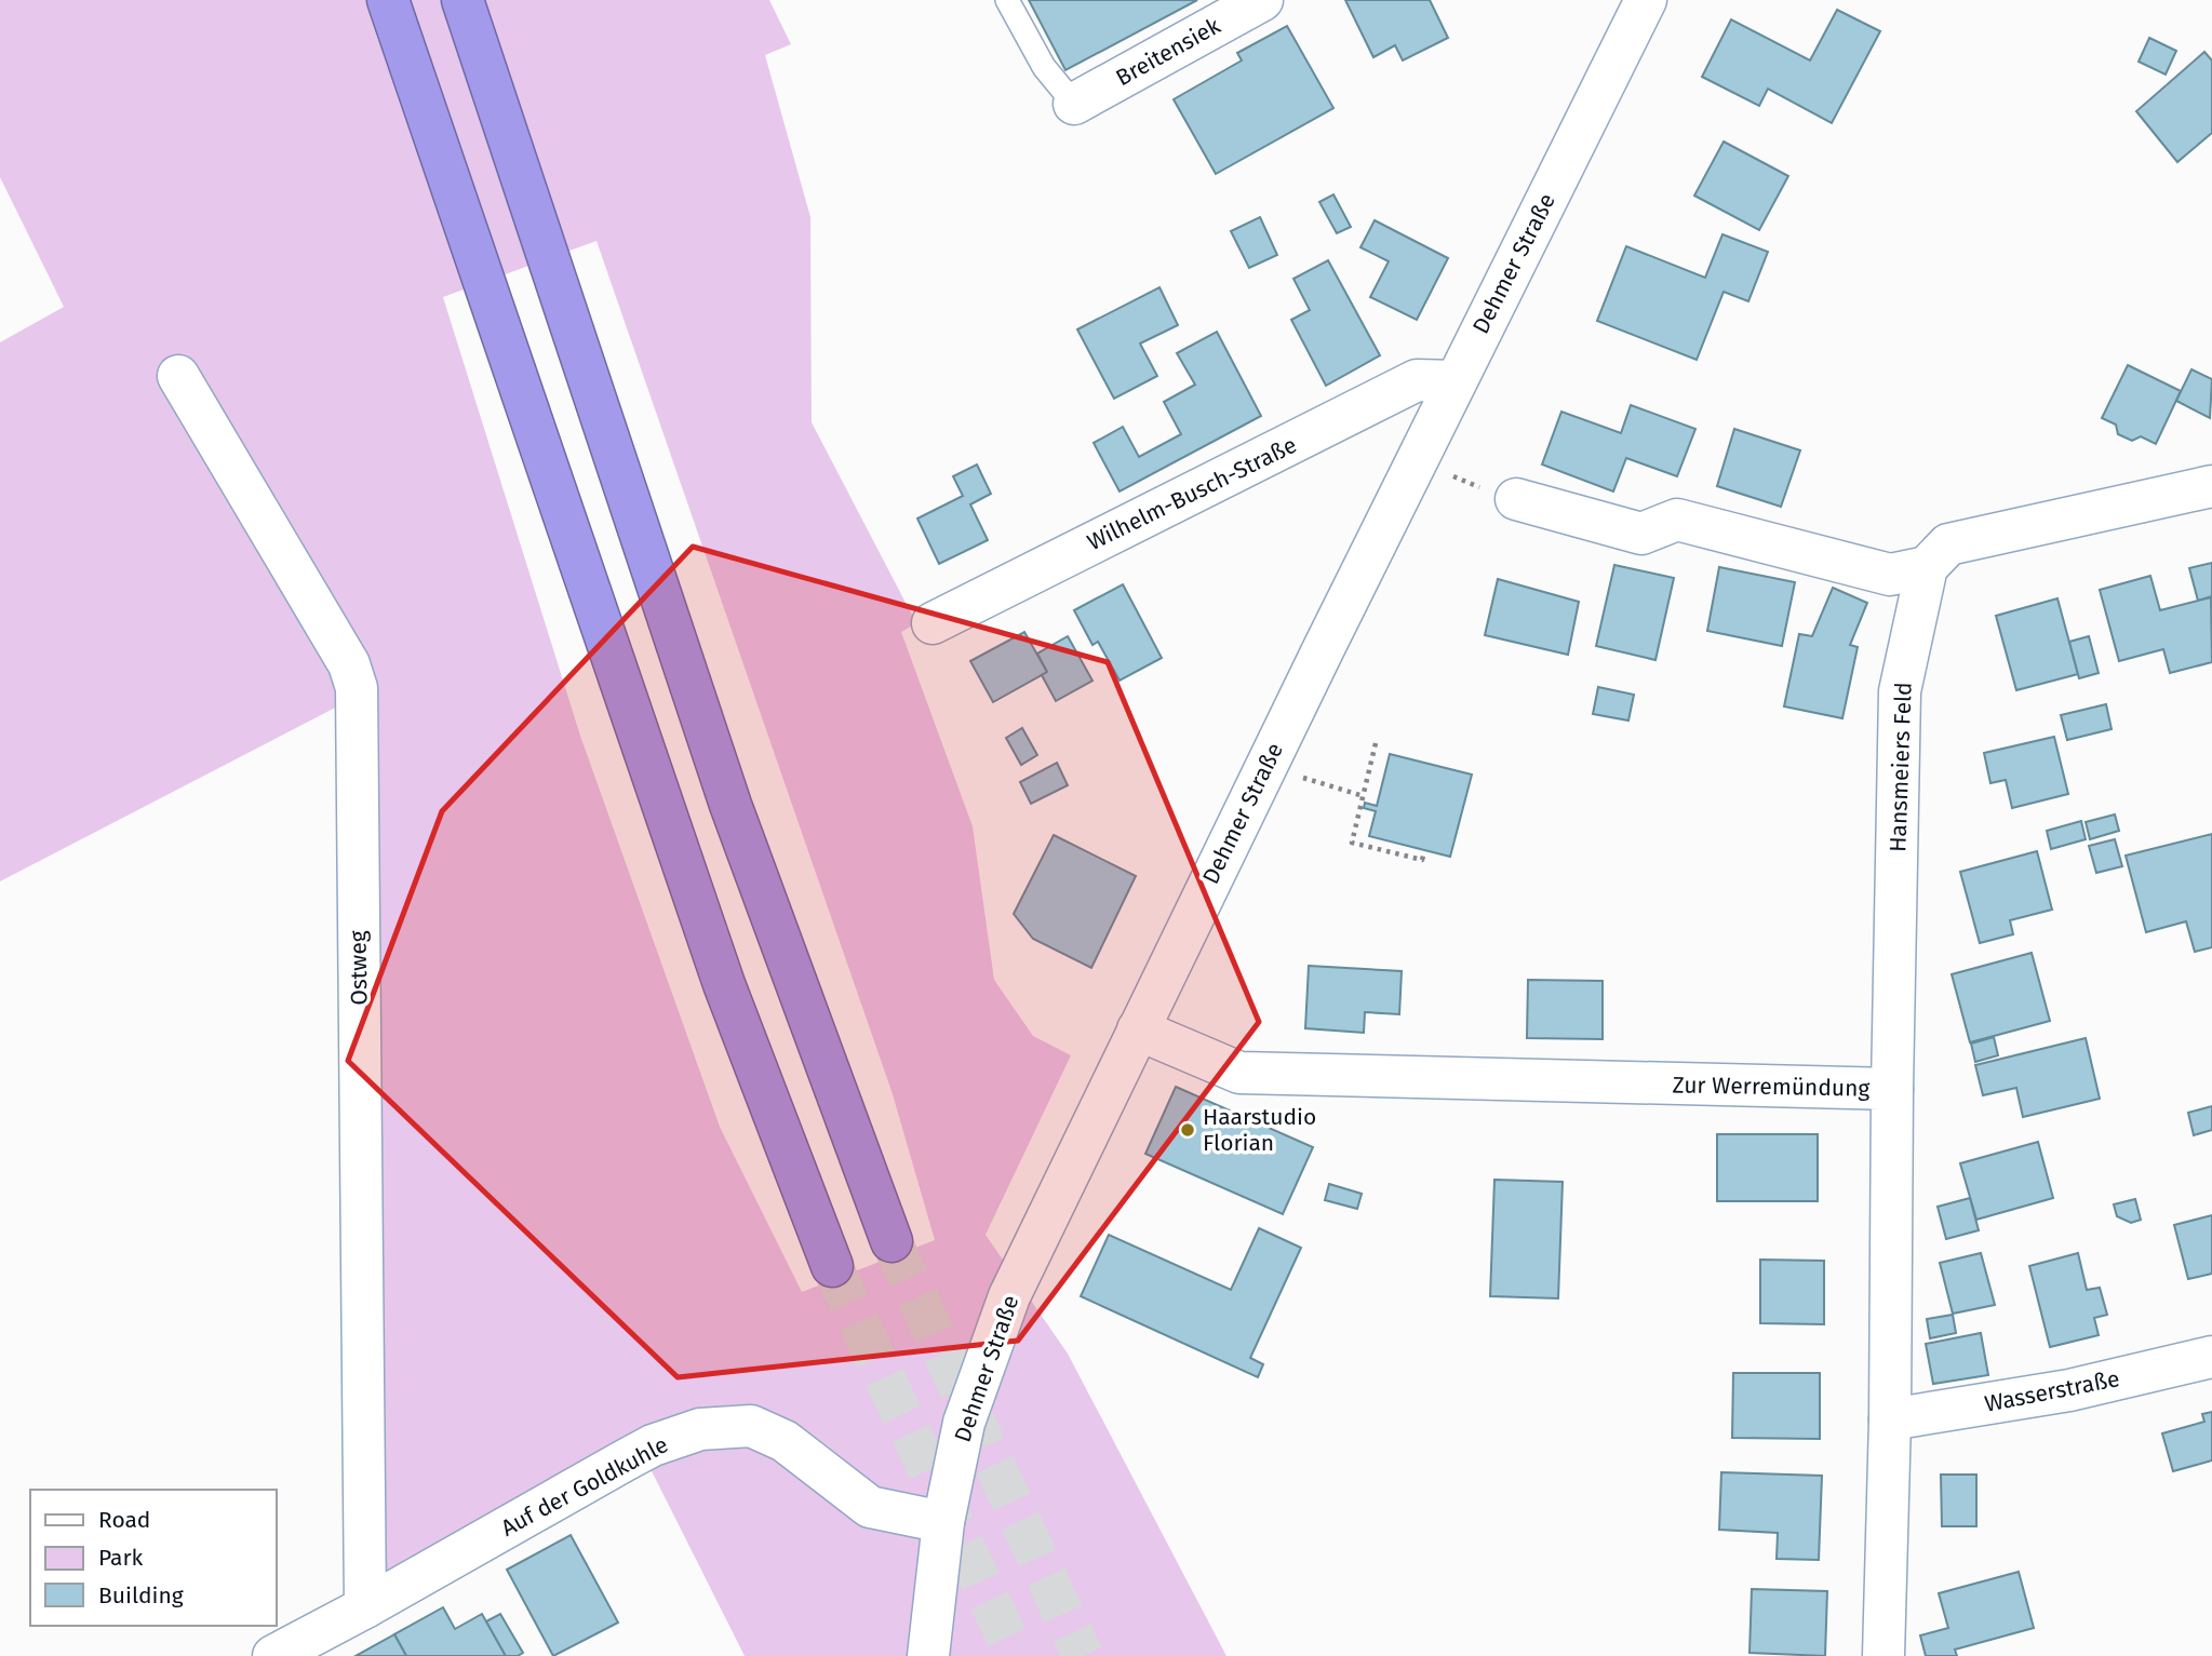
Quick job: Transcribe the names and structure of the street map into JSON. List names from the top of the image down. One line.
{"streets":{"street":["Breitensiek","Dehmer Straße","Wilhelm-Busch-Straße","Hansmeiers Feld","Ostweg","Zur Werremündung","Wasserstraße","Auf der Goldkuhle"]},"crossings":[["Dehmer Straße","Wilhelm-Busch-Straße"],["Dehmer Straße","Zur Werremündung"],["Dehmer Straße","Auf der Goldkuhle"],["Hansmeiers Feld","Zur Werremündung"],["Ostweg","Auf der Goldkuhle"],["Zur Werremündung","Wasserstraße"]],"places":["Haarstudio Florian"],"legend":["Road","Park","Building"]}
